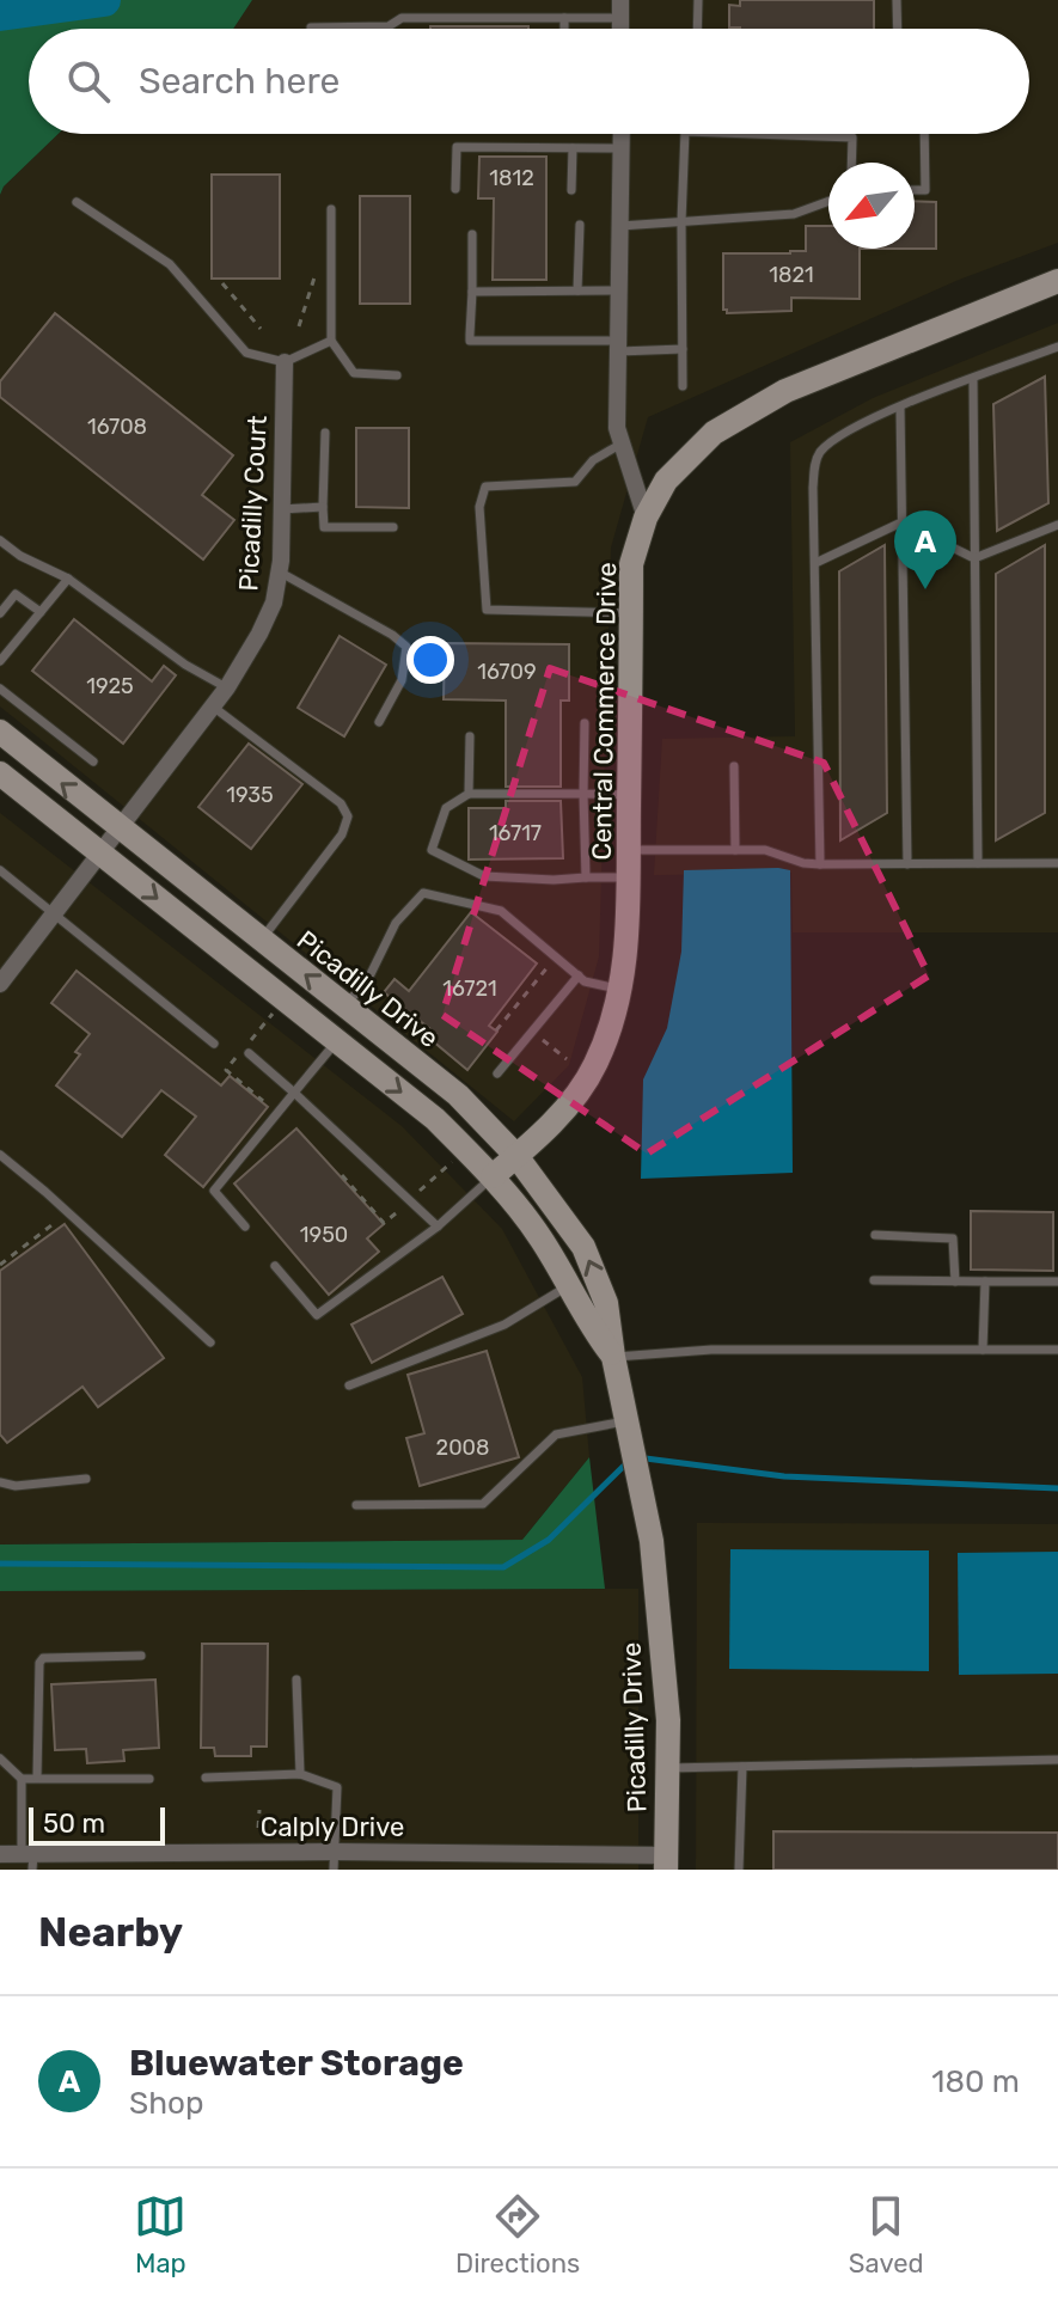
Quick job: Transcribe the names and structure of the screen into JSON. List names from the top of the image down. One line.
{"streets":{"street":["Picadilly Court","Central Commerce Drive","Picadilly Drive","Calply Drive"]},"crossings":[["Picadilly Court","Picadilly Drive"],["Central Commerce Drive","Picadilly Drive"],["Picadilly Drive","Calply Drive"]],"house_numbers":["1812","1821","16708","16709","1925","1935","16717","16721","1950","2008"],"scale_bar":"50 m","north":"bottom left","page":{"search":"Search here","pins":"A","scale":"50 m","heading":"Nearby","list":[{"mark":"A","name":"Bluewater Storage","note":"Shop","value":"180 m"}],"nav":["Map","Directions","Saved"]}}
